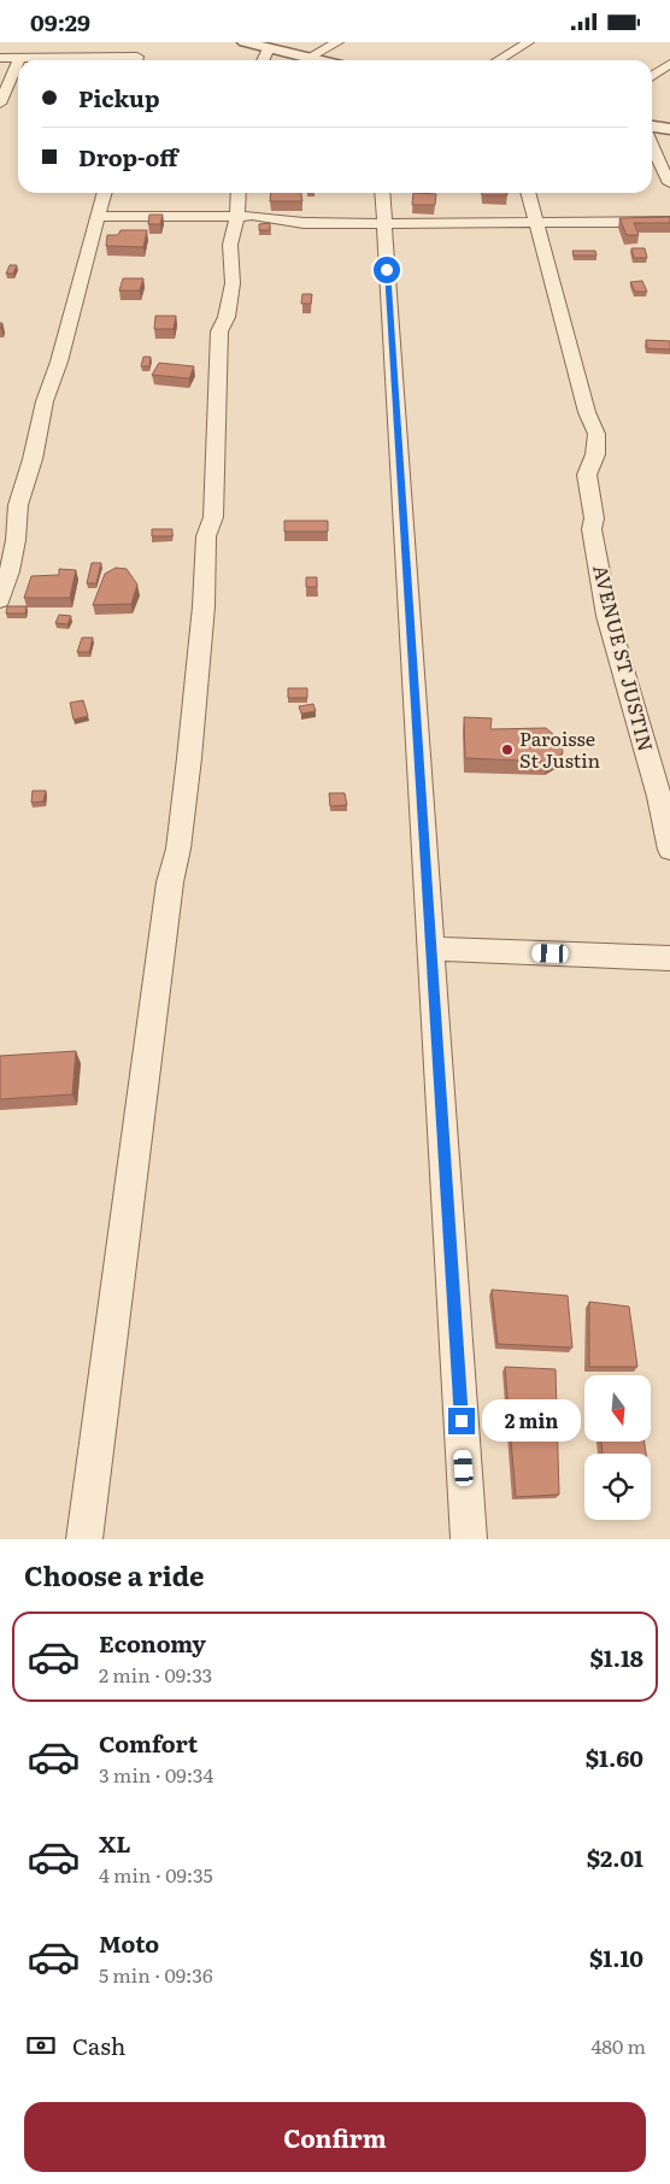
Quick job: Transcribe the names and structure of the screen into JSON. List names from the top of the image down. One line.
{"streets":{"street":["AVENUE ST JUSTIN"]},"places":["Paroisse St Justin"],"north":"bottom","page":{"status":"09:29","banner":["Pickup","Drop-off"],"bubble":"2 min","heading":"Choose a ride","list":[{"name":"Economy","note":"2 min · 09:33","value":"$1.18"},{"name":"Comfort","note":"3 min · 09:34","value":"$1.60"},{"name":"XL","note":"4 min · 09:35","value":"$2.01"},{"name":"Moto","note":"5 min · 09:36","value":"$1.10"}],"pay":["Cash","480 m"],"buttons":"Confirm"}}
